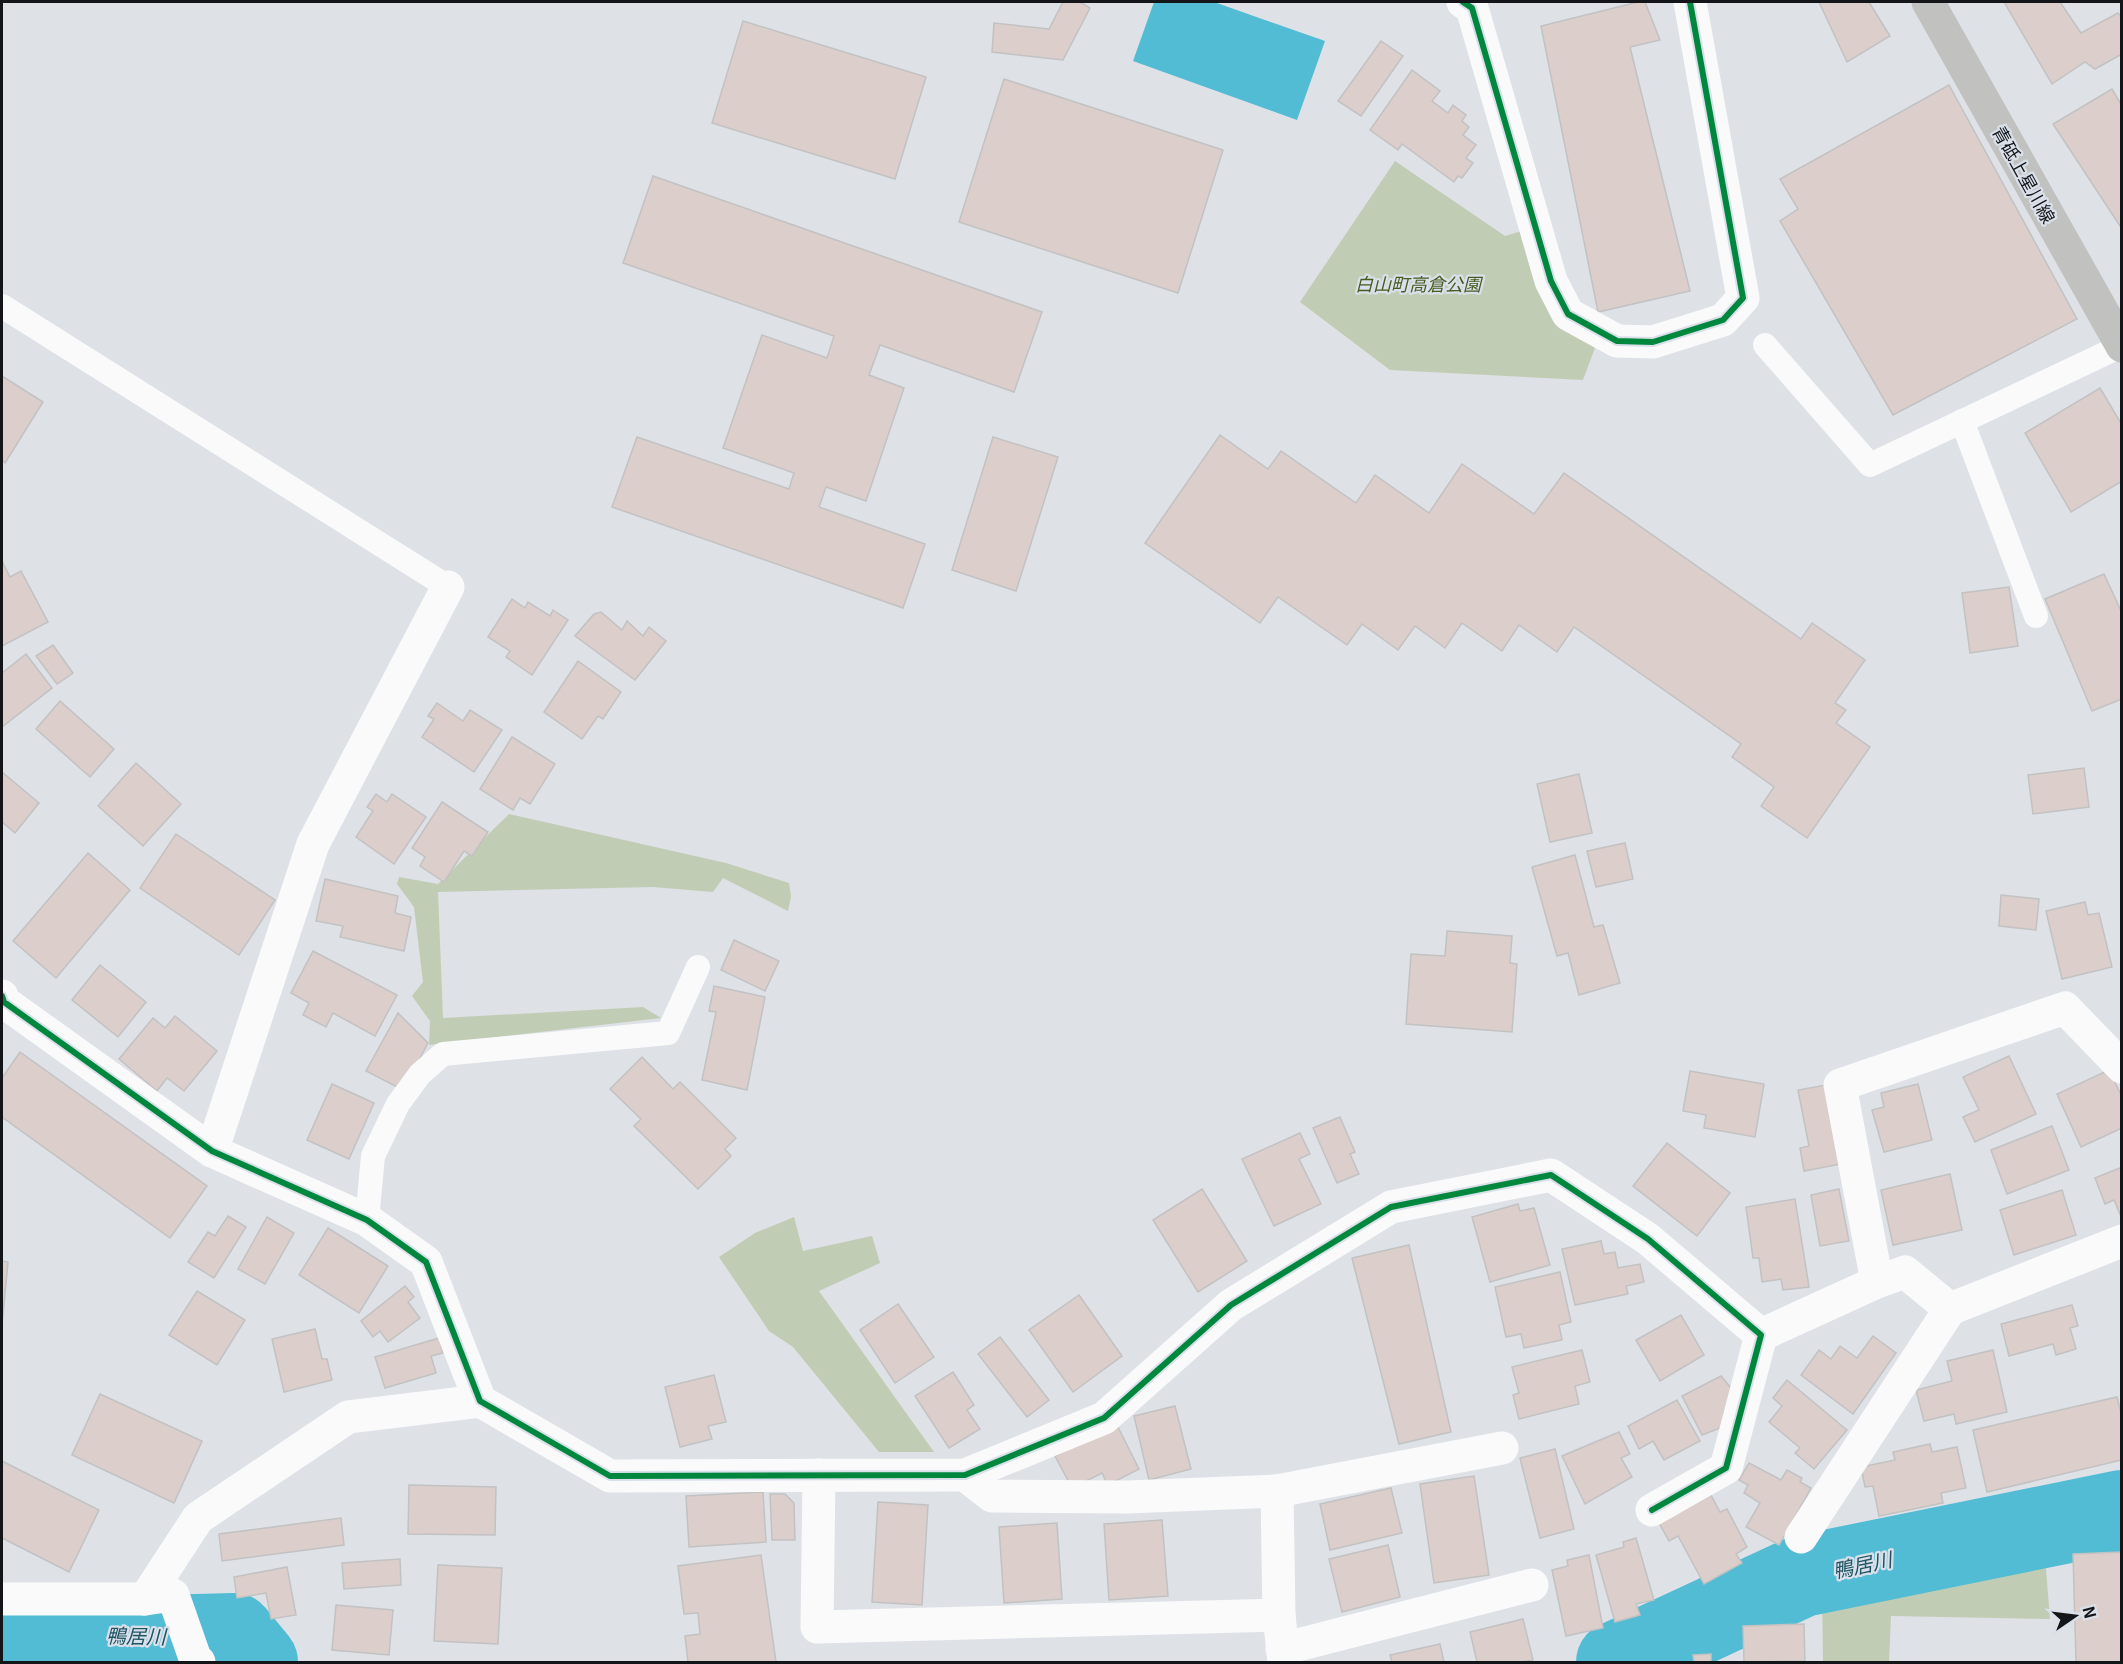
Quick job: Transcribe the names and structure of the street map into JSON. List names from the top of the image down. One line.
{"streets":{"main road":["青砥上星川線"]},"water":["鴨居川"],"parks":["白山町高倉公園"],"north":"right"}
